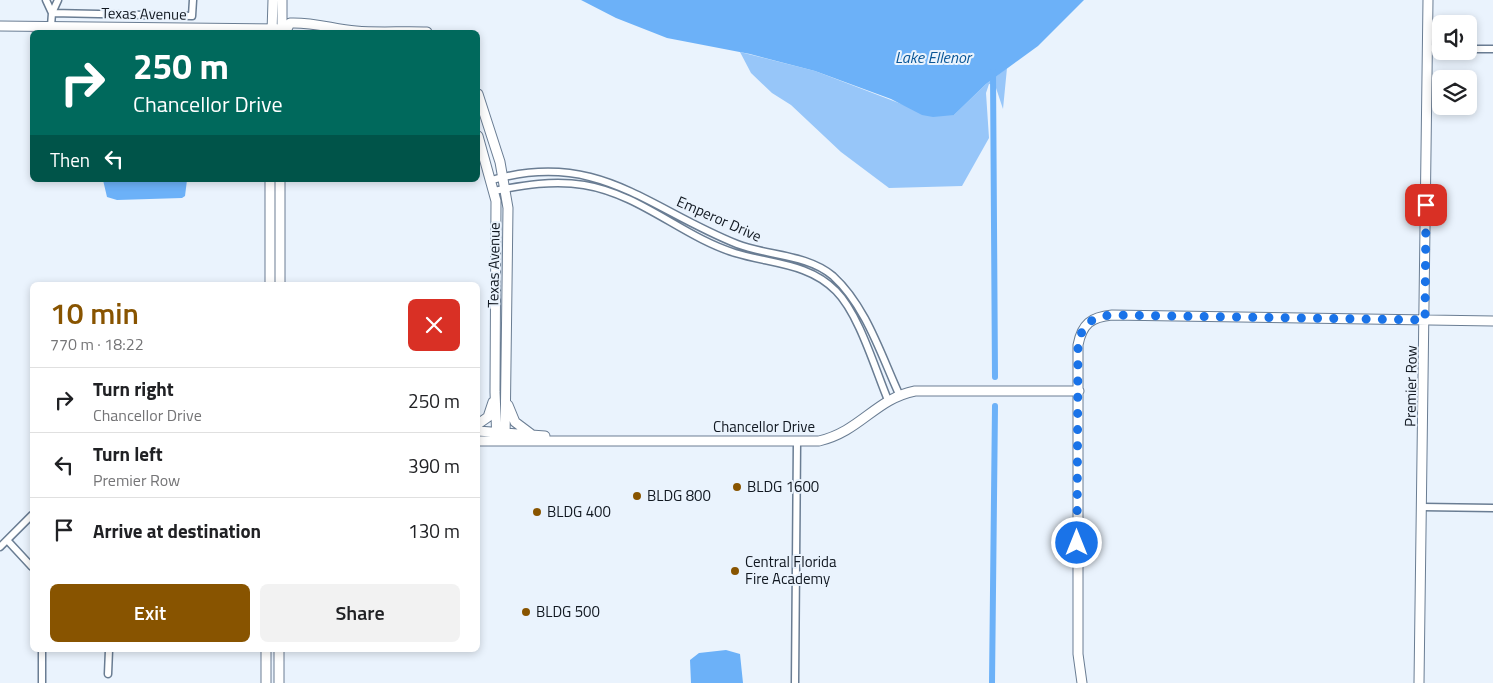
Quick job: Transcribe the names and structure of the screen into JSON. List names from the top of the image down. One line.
{"streets":{"street":["Texas Avenue","Emperor Drive","Premier Row","Chancellor Drive"]},"crossings":[["Texas Avenue","Emperor Drive"],["Texas Avenue","Chancellor Drive"],["Emperor Drive","Chancellor Drive"]],"water":["Lake Ellenor"],"places":["BLDG 1600","BLDG 800","BLDG 400","Central Florida Fire Academy","BLDG 500"],"page":{"turn":["250 m","Chancellor Drive"],"then":"Then","heading":["10 min","770 m · 18:22"],"list":[{"name":"Turn right","note":"Chancellor Drive","value":"250 m"},{"name":"Turn left","note":"Premier Row","value":"390 m"},{"name":"Arrive at destination","value":"130 m"}],"buttons":["Exit","Share"]}}
